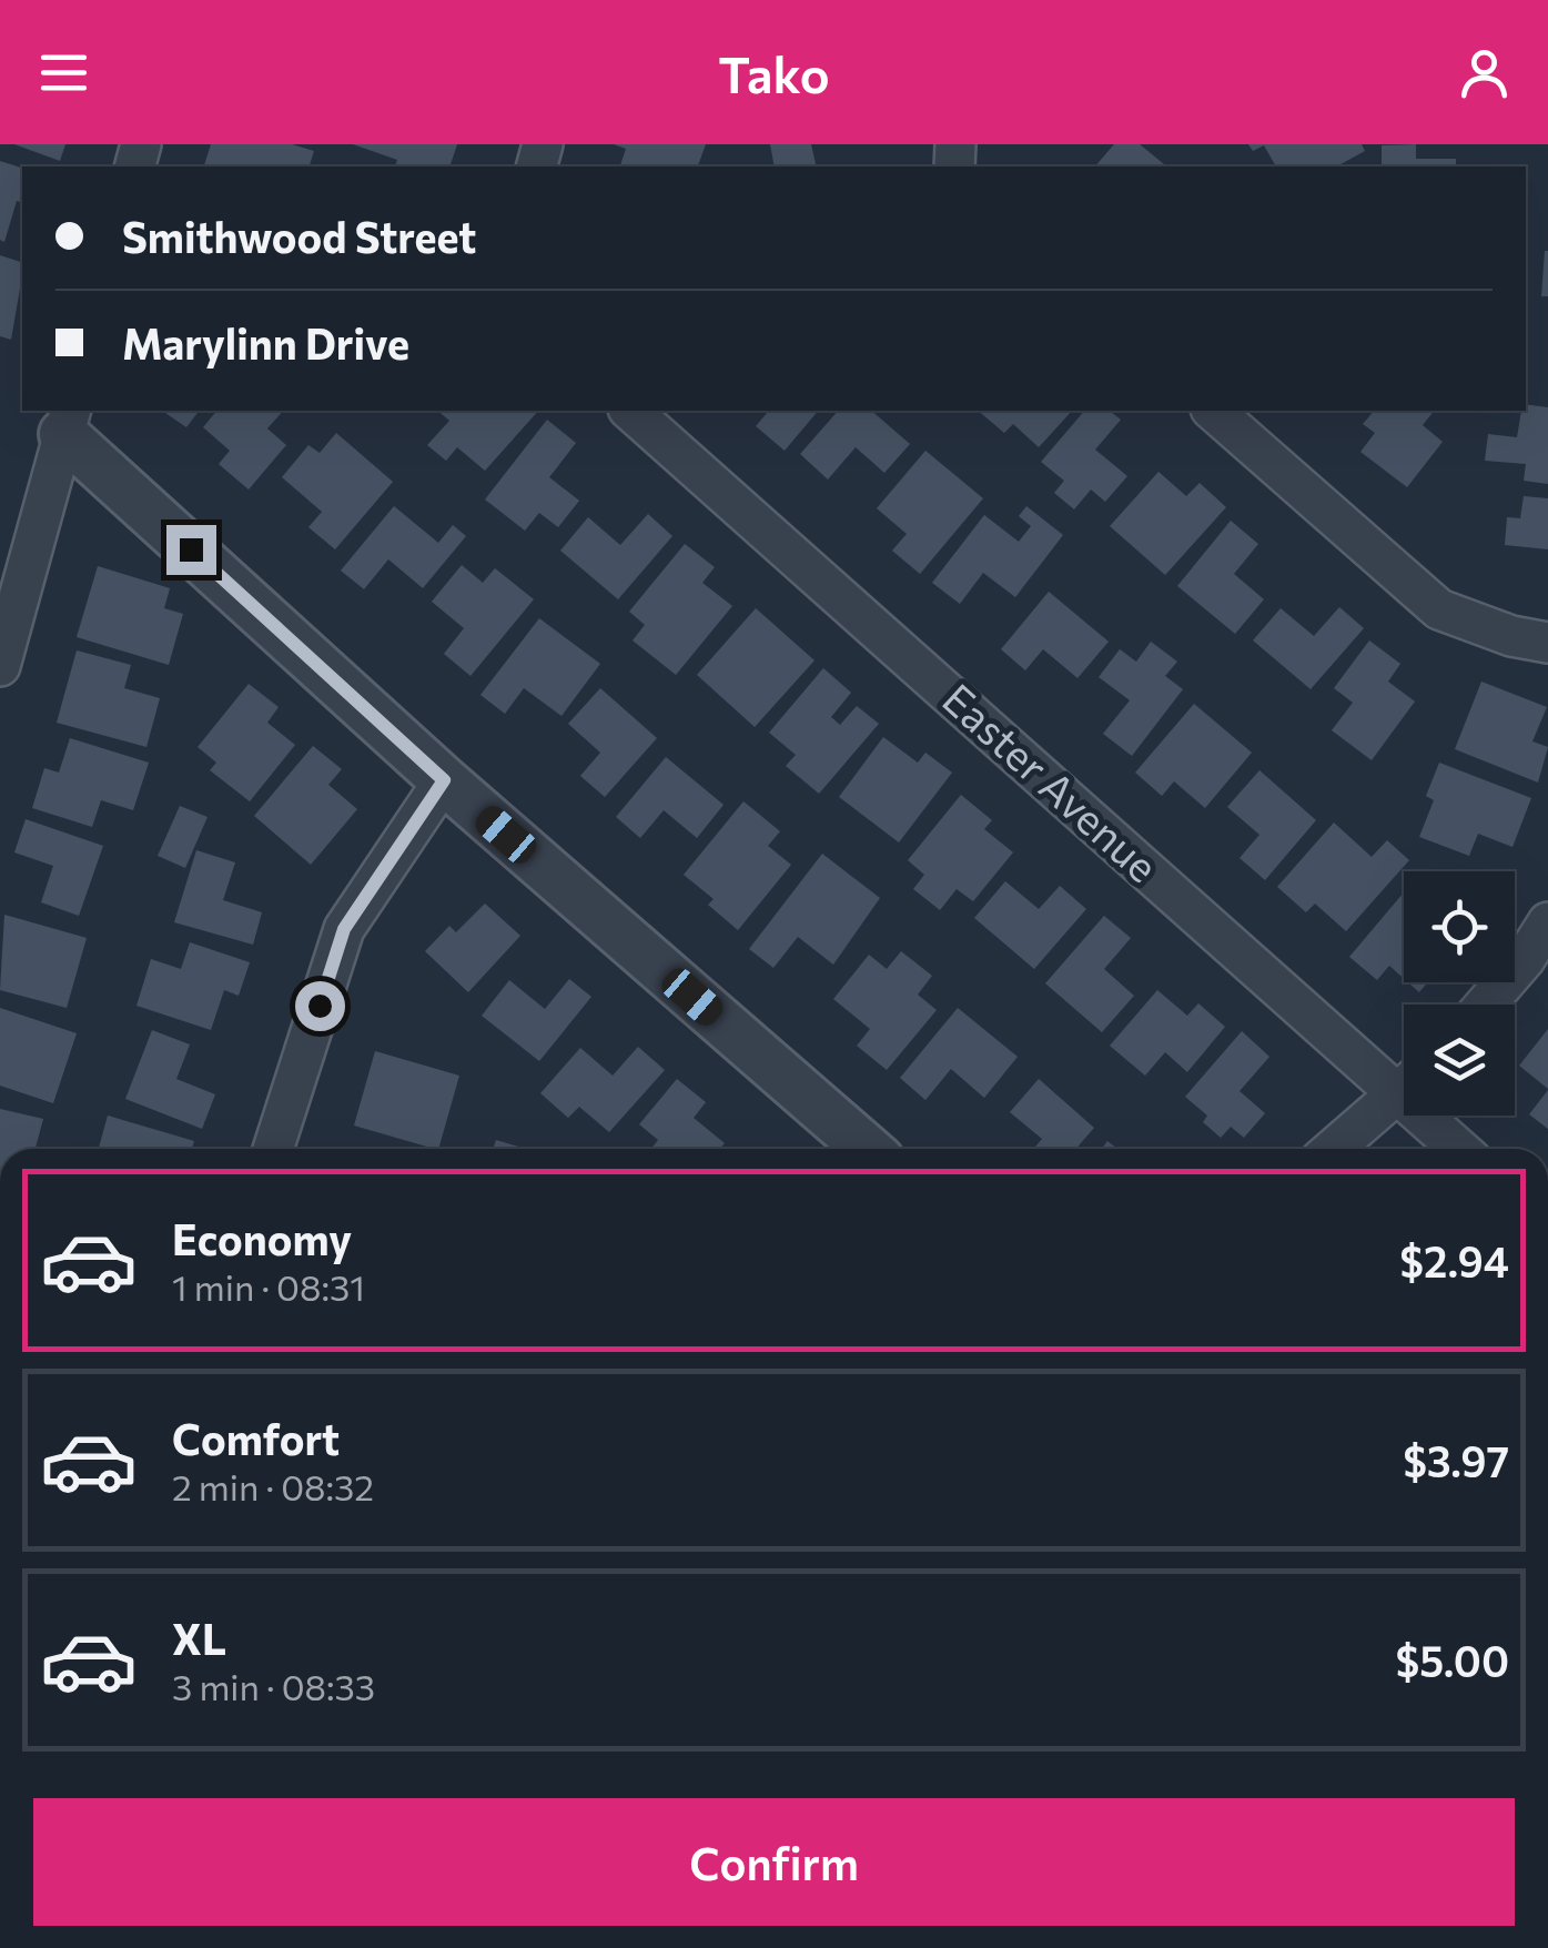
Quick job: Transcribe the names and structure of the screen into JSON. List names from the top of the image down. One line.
{"streets":{"street":["Easter Avenue"]},"page":{"header":"Tako","banner":["Smithwood Street","Marylinn Drive"],"list":[{"name":"Economy","note":"1 min · 08:31","value":"$2.94"},{"name":"Comfort","note":"2 min · 08:32","value":"$3.97"},{"name":"XL","note":"3 min · 08:33","value":"$5.00"}],"buttons":"Confirm"}}
